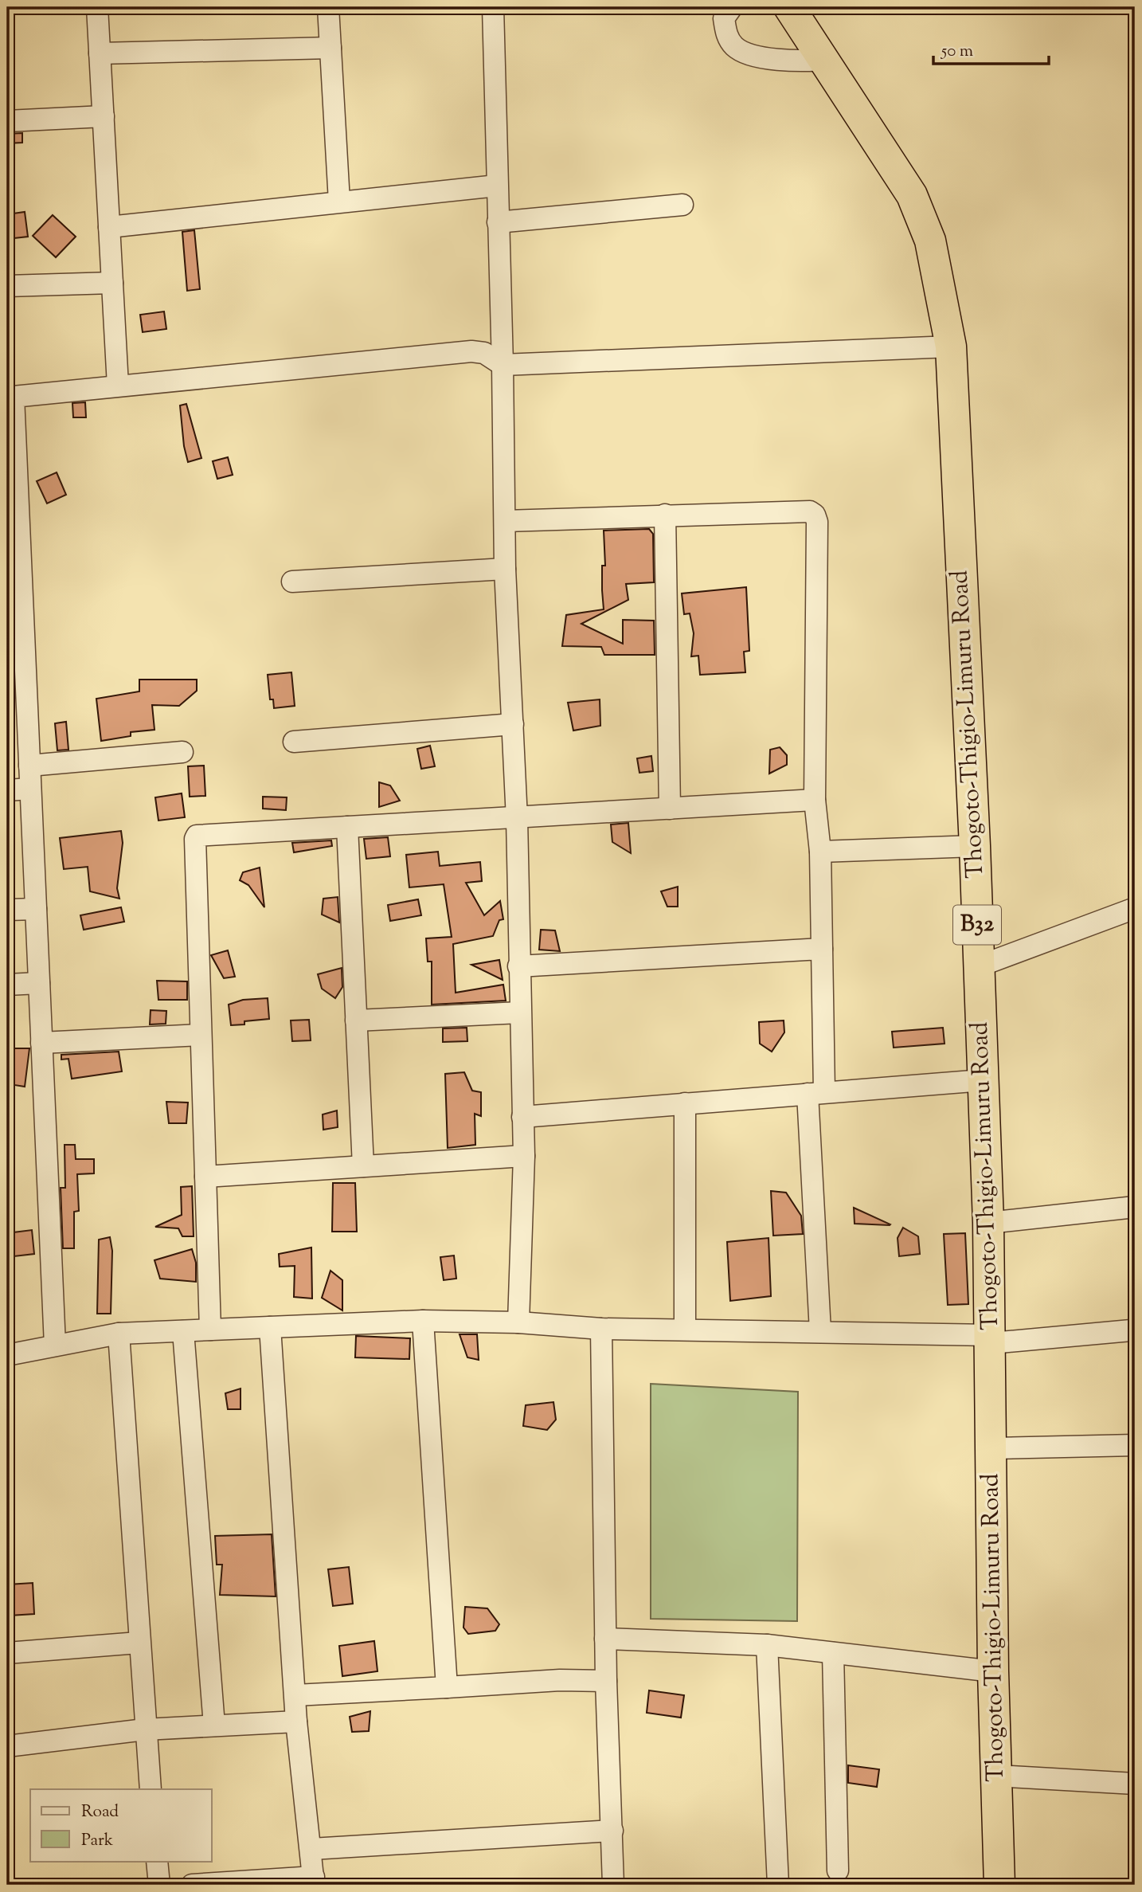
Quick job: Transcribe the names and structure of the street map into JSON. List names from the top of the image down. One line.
{"streets":{"highway":["Thogoto-Thigio-Limuru Road","B32"]},"legend":["Road","Park"],"scale_bar":"50 m"}
